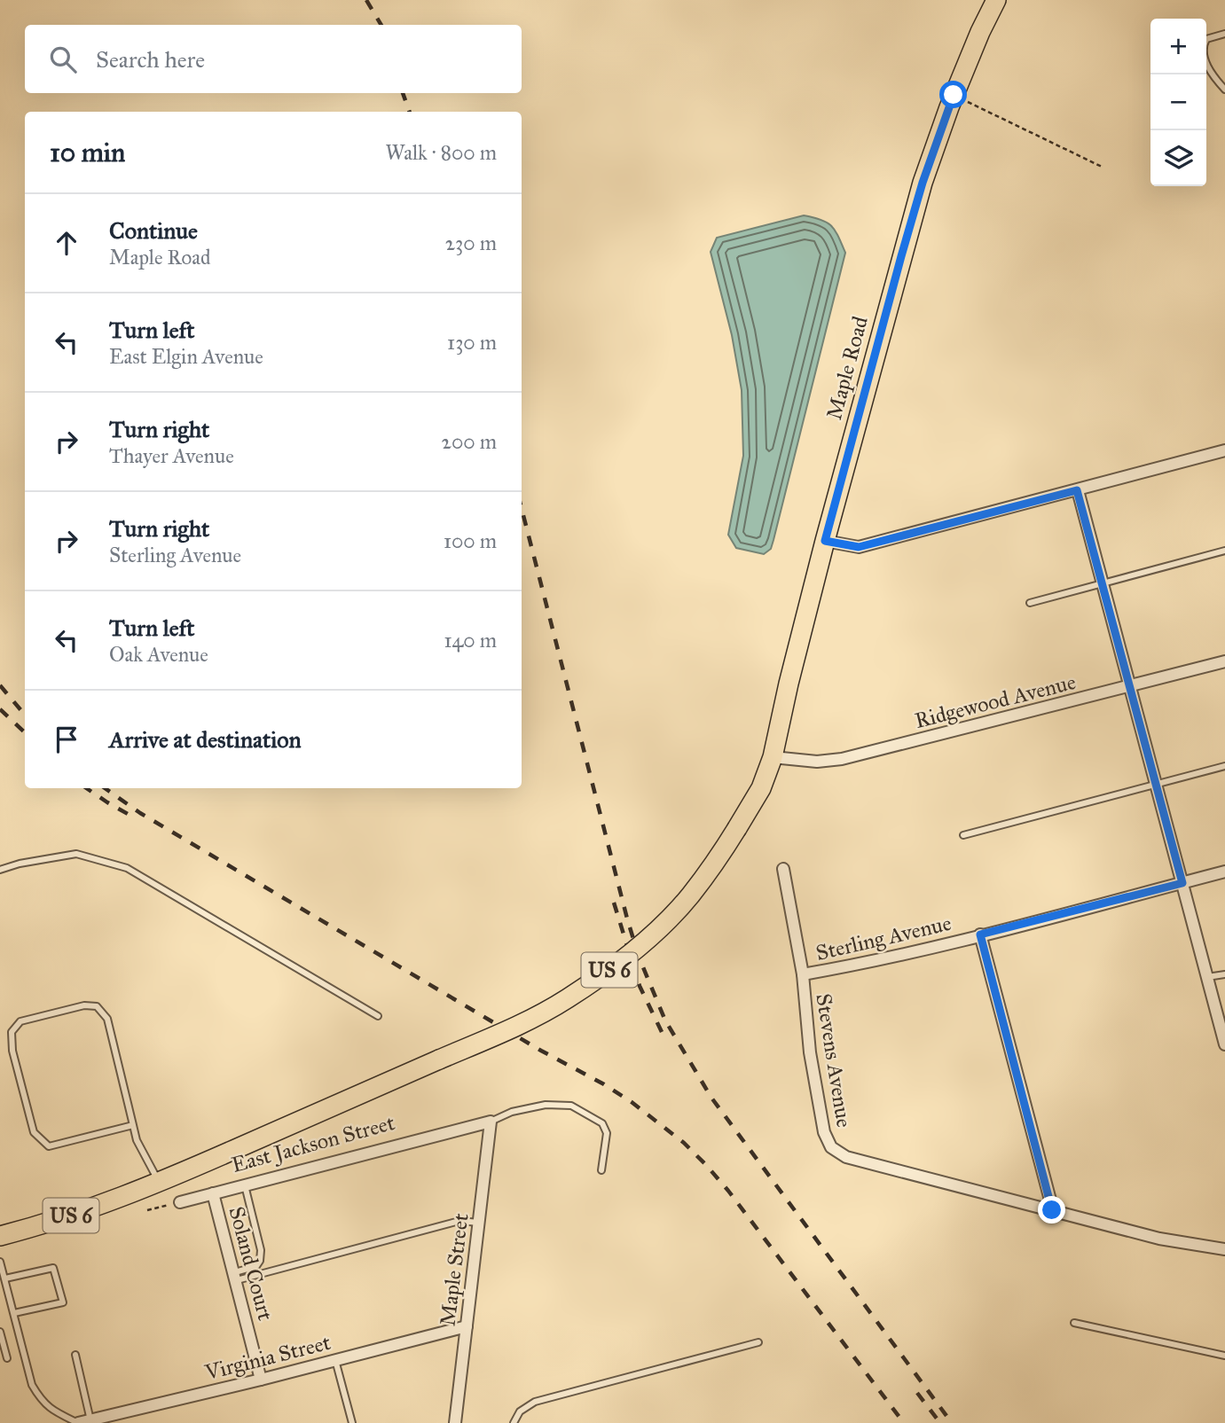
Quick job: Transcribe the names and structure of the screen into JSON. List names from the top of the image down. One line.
{"streets":{"main road":["Maple Road","US 6"],"street":["Ridgewood Avenue","Sterling Avenue","Stevens Avenue","East Jackson Street","Soland Court","Maple Street","Virginia Street"]},"crossings":[["Maple Road","Ridgewood Avenue"],["Maple Road","US 6"],["Ridgewood Avenue","US 6"],["Sterling Avenue","Stevens Avenue"],["East Jackson Street","Soland Court"],["East Jackson Street","Maple Street"],["Soland Court","Virginia Street"],["Maple Street","Virginia Street"]],"page":{"map_buttons":["+","−"],"search":"Search here","heading":["10 min","Walk · 800 m"],"list":[["Continue","Maple Road","230 m"],["Turn left","East Elgin Avenue","130 m"],["Turn right","Thayer Avenue","200 m"],["Turn right","Sterling Avenue","100 m"],["Turn left","Oak Avenue","140 m"],"Arrive at destination"]}}
